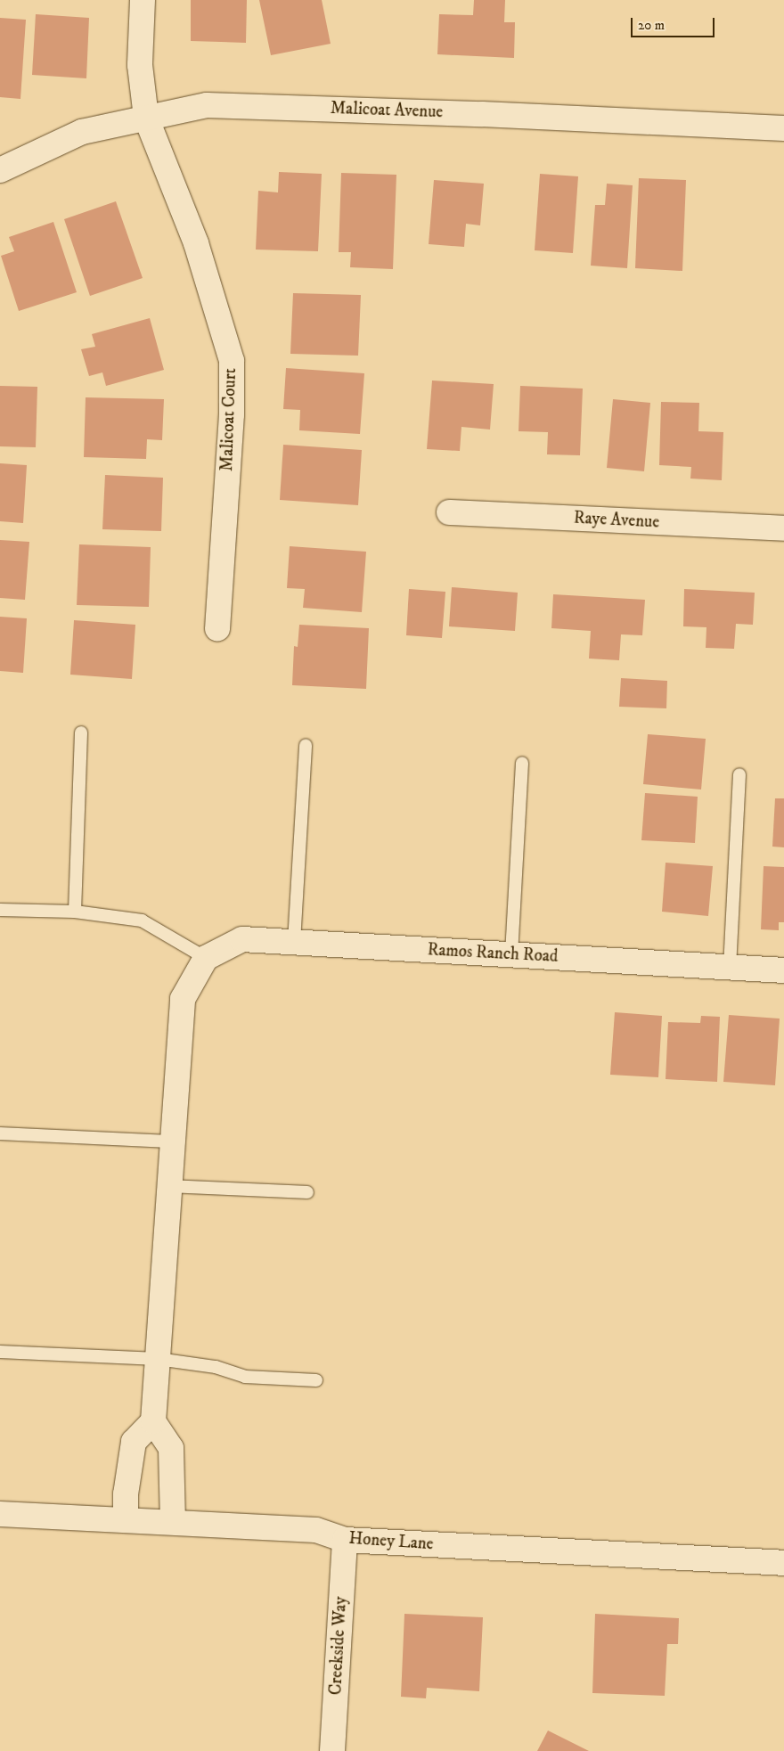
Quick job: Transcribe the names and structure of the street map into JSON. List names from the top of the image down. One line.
{"streets":{"street":["Malicoat Avenue","Malicoat Court","Raye Avenue","Ramos Ranch Road","Honey Lane","Creekside Way"]},"crossings":[["Malicoat Avenue","Malicoat Court"],["Honey Lane","Creekside Way"]],"scale_bar":"20 m"}
